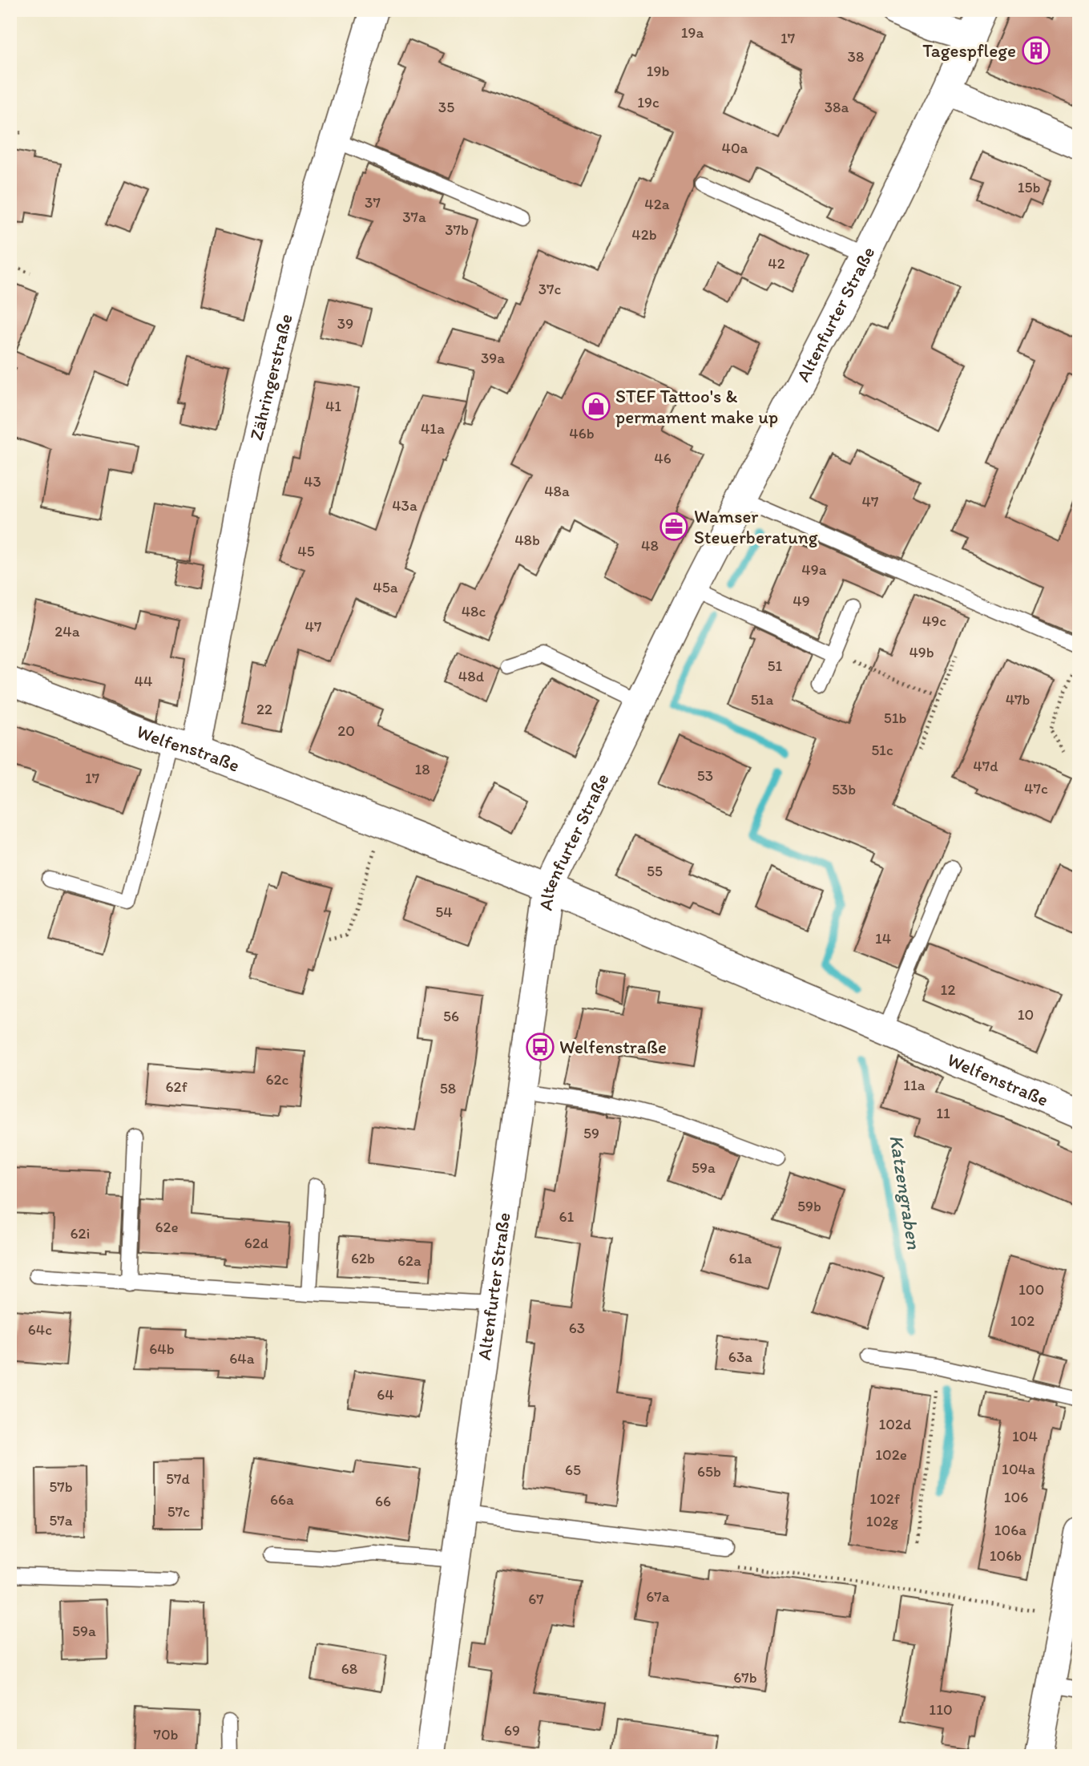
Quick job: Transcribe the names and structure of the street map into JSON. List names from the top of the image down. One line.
{"streets":{"street":["Altenfurter Straße","Zähringerstraße","Welfenstraße"]},"crossings":[["Altenfurter Straße","Welfenstraße"],["Zähringerstraße","Welfenstraße"]],"water":["Katzengraben"],"places":{"building":["Tagespflege"],"shop":["STEF Tattoo's & permament make up"],"office":["Wamser Steuerberatung"],"bus stop":["Welfenstraße"]},"house_numbers":["19a","17","38","19b","19c","35","38a","40a","15b","37","42a","37a","37b","42b","42","37c","39","39a","41","41a","46b","46","43","48a","47","43a","48b","48","45","49a","45a","49","48c","49c","47","24a","49b","51","48d","44","51a","47b","22","51b","20","51c","47d","18","53","17","47c","53b","55","54","14","12","10","56","62c","11a","62f","58","11","59","59a","59b","61","62e","62i","62d","62b","61a","62a","100","102","63","64c","64b","63a","64a","64","102d","104","102e","104a","65","65b","57d","57b","106","102f","66a","66","57c","57a","102g","106a","106b","67a","67","59a","68","67b","110","69","70b"]}
